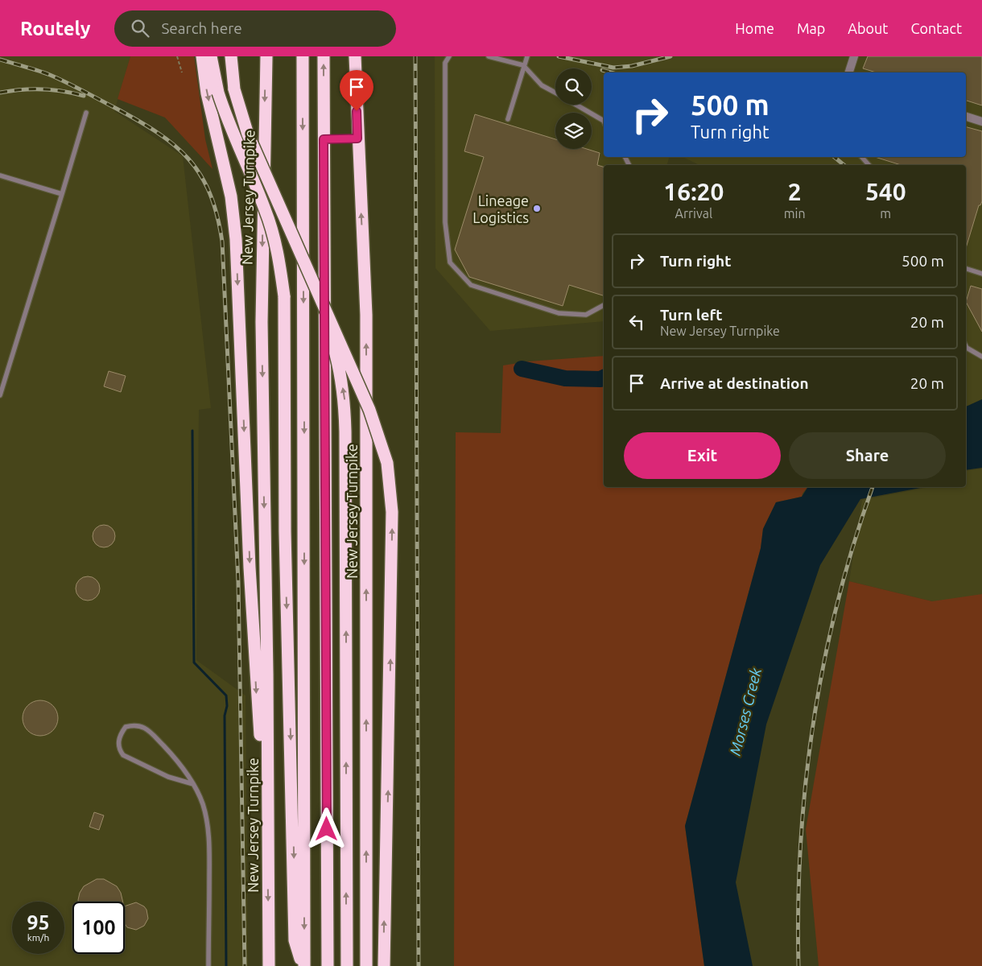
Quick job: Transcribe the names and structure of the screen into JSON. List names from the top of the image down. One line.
{"streets":{"highway":["New Jersey Turnpike"]},"water":["Morses Creek"],"places":["Lineage Logistics"],"page":{"header":"Routely","search":"Search here","nav":["Home","Map","About","Contact"],"turn":["500 m","Turn right"],"eta":["16:20","Arrival","2","min","540","m"],"list":[{"name":"Turn right","value":"500 m"},{"name":"Turn left","note":"New Jersey Turnpike","value":"20 m"},{"name":"Arrive at destination","value":"20 m"}],"buttons":["Exit","Share"],"speed":"95 km/h","limit":"100"}}
